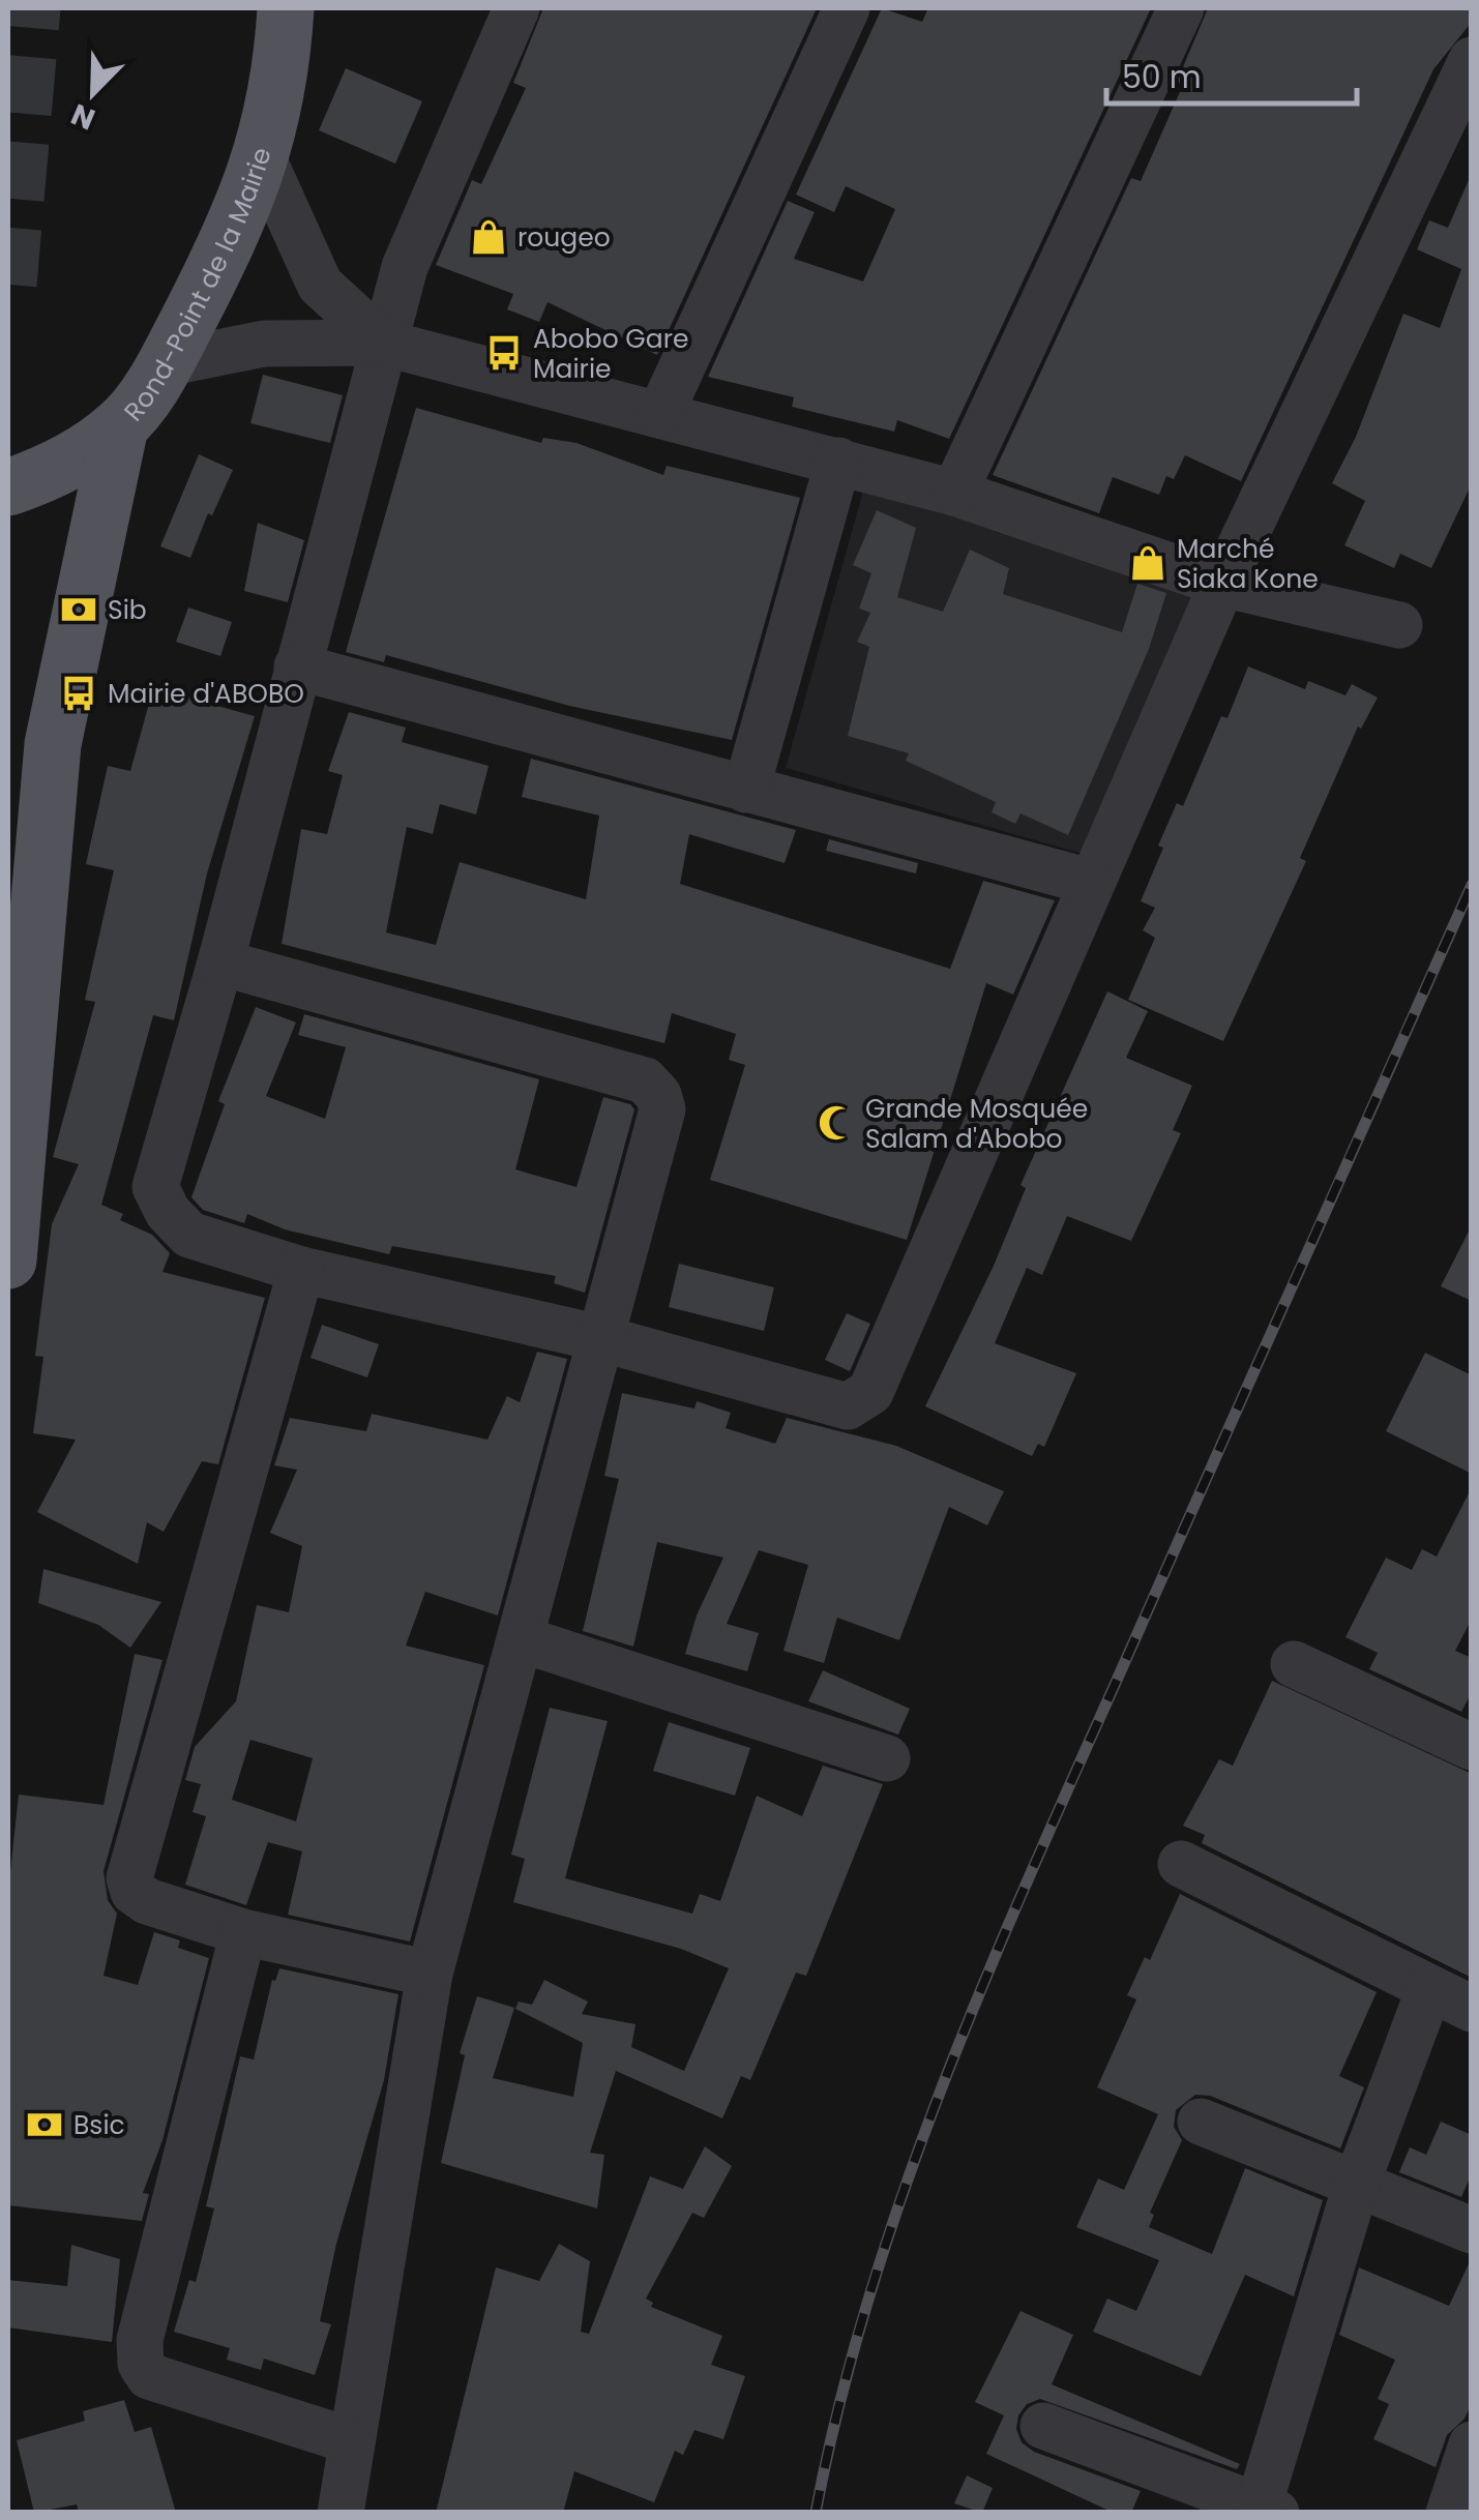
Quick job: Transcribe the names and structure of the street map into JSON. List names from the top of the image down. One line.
{"streets":{"main road":["Rond-Point de la Mairie"]},"places":{"shop":["rougeo","Marché Siaka Kone"],"bus stop":["Abobo Gare Mairie","Mairie d'ABOBO"],"bank":["Sib","Bsic"],"mosque":["Grande Mosquée Salam d'Abobo"]},"scale_bar":"50 m","north":"bottom left"}
